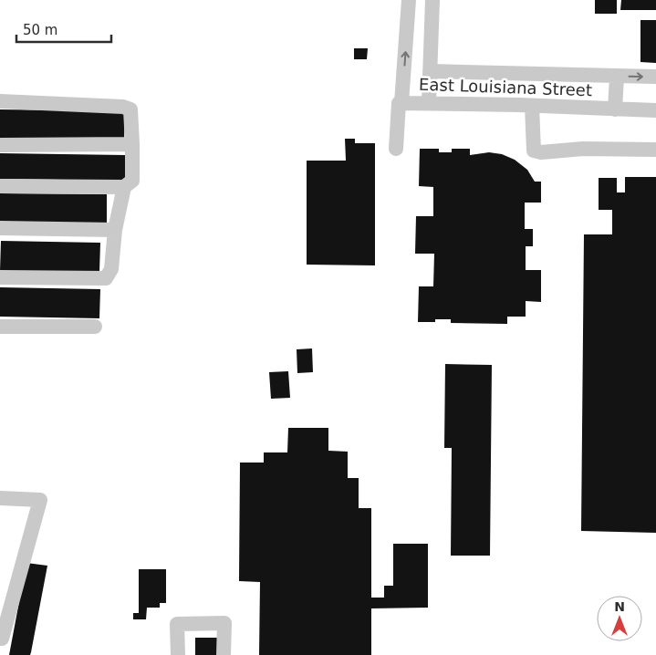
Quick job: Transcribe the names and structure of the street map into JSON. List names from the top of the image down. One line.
{"streets":{"street":["East Louisiana Street"]},"scale_bar":"50 m","north":"top"}
